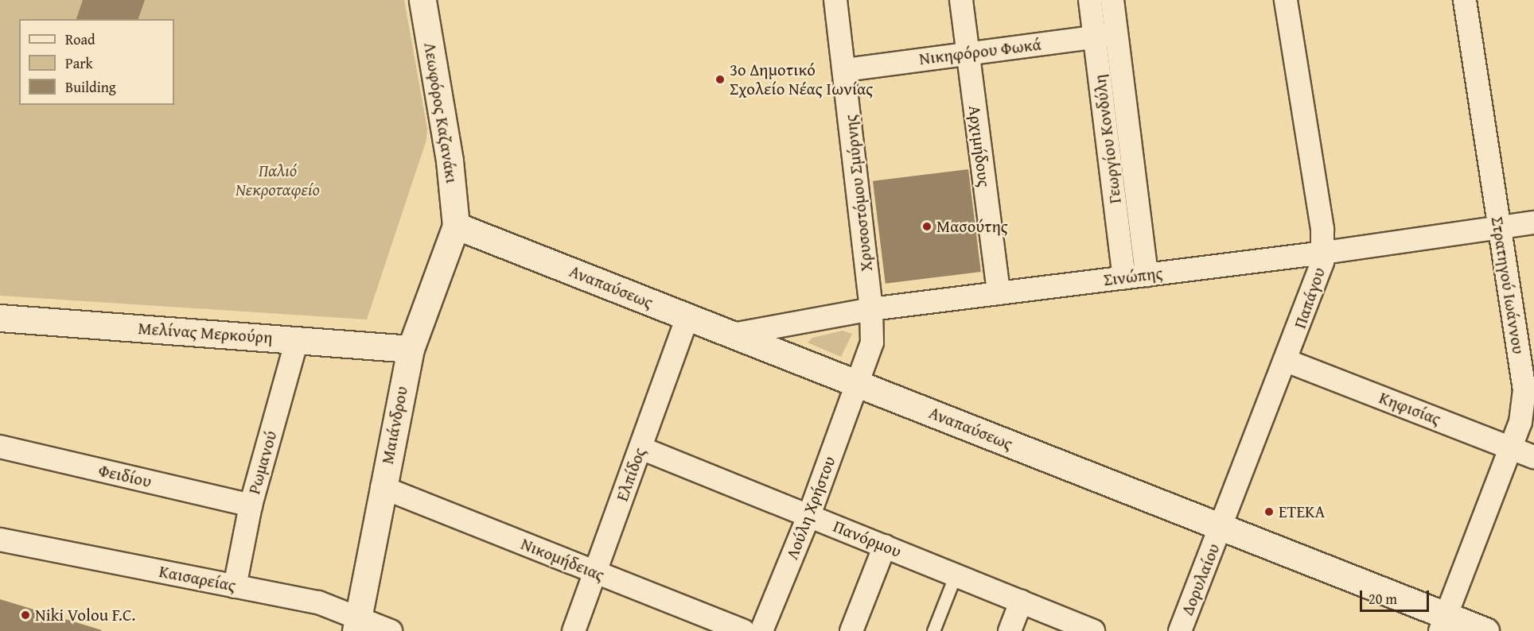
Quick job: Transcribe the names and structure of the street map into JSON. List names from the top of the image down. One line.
{"streets":{"street":["Νικηφόρου Φωκά","Λεωφόρος Καζανάκι","Γεωργίου Κονδύλη","Αρχιμήδους","Χρυσοστόμου Σμύρνης","Σινώπης","Στρατηγού Ιωάννου","Αναπαύσεως","Παπάγου","Μελίνας Μερκούρη","Κηφισίας","Μαιάνδρου","Ρωμανού","Ελπίδος","Φειδίου","Λούλη Χρήστου","Πανόρμου","Νικομήδειας","Καισαρείας","Δορυλαίου"]},"crossings":[["Νικηφόρου Φωκά","Γεωργίου Κονδύλη"],["Νικηφόρου Φωκά","Αρχιμήδους"],["Νικηφόρου Φωκά","Χρυσοστόμου Σμύρνης"],["Λεωφόρος Καζανάκι","Αναπαύσεως"],["Λεωφόρος Καζανάκι","Μαιάνδρου"],["Γεωργίου Κονδύλη","Σινώπης"],["Αρχιμήδους","Σινώπης"],["Χρυσοστόμου Σμύρνης","Σινώπης"],["Χρυσοστόμου Σμύρνης","Αναπαύσεως"],["Χρυσοστόμου Σμύρνης","Λούλη Χρήστου"],["Σινώπης","Στρατηγού Ιωάννου"],["Σινώπης","Αναπαύσεως"],["Σινώπης","Παπάγου"],["Στρατηγού Ιωάννου","Αναπαύσεως"],["Στρατηγού Ιωάννου","Κηφισίας"],["Αναπαύσεως","Παπάγου"],["Αναπαύσεως","Μαιάνδρου"],["Αναπαύσεως","Ελπίδος"],["Αναπαύσεως","Λούλη Χρήστου"],["Αναπαύσεως","Δορυλαίου"],["Παπάγου","Κηφισίας"],["Παπάγου","Δορυλαίου"],["Μελίνας Μερκούρη","Μαιάνδρου"],["Μελίνας Μερκούρη","Ρωμανού"],["Μαιάνδρου","Νικομήδειας"],["Μαιάνδρου","Καισαρείας"],["Ρωμανού","Φειδίου"],["Ρωμανού","Καισαρείας"],["Ελπίδος","Πανόρμου"],["Ελπίδος","Νικομήδειας"],["Λούλη Χρήστου","Πανόρμου"]],"parks":["Παλιό Νεκροταφείο"],"places":["3ο Δημοτικό Σχολείο Νέας Ιωνίας","Μασούτης","ΕΤΕΚΑ","Niki Volou F.C."],"legend":["Road","Park","Building"],"scale_bar":"20 m"}
